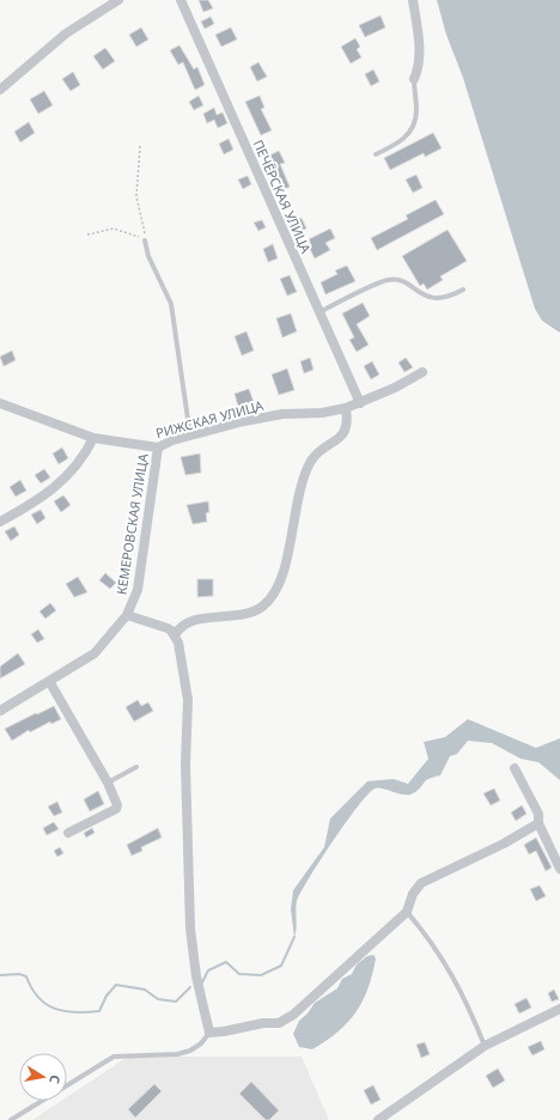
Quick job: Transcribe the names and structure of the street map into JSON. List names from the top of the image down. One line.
{"streets":{"street":["ПЕЧЁРСКАЯ УЛИЦА","РИЖСКАЯ УЛИЦА","КЕМЕРОВСКАЯ УЛИЦА"]},"crossings":[["ПЕЧЁРСКАЯ УЛИЦА","РИЖСКАЯ УЛИЦА"],["РИЖСКАЯ УЛИЦА","КЕМЕРОВСКАЯ УЛИЦА"]],"north":"right"}
